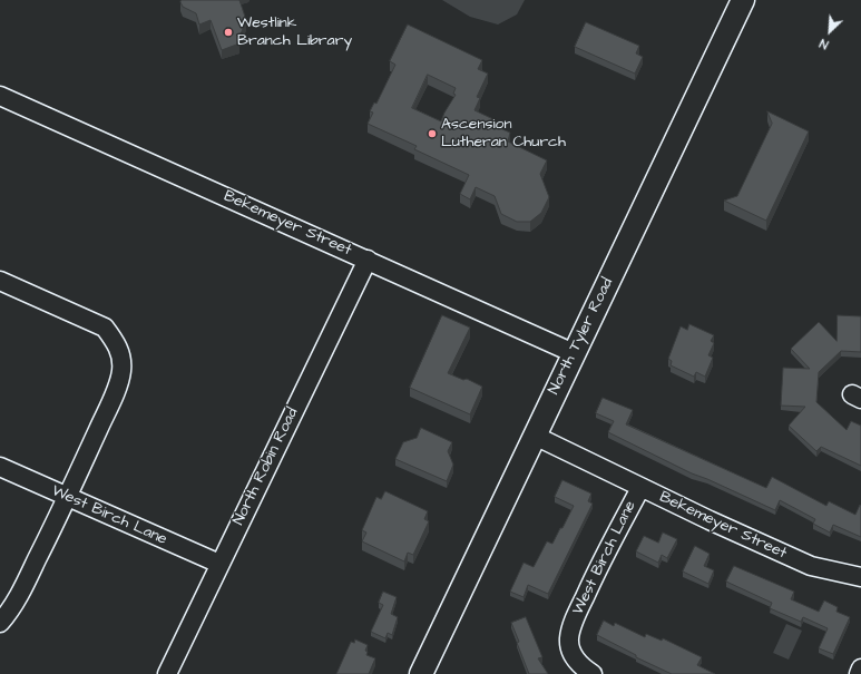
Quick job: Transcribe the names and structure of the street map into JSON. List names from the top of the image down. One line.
{"streets":{"main road":["North Tyler Road"],"street":["Bekemeyer Street","North Robin Road","West Birch Lane"]},"crossings":[["Bekemeyer Street","North Tyler Road"],["Bekemeyer Street","North Robin Road"],["Bekemeyer Street","West Birch Lane"],["North Robin Road","West Birch Lane"]],"places":["Westlink Branch Library","Ascension Lutheran Church"],"north":"bottom left"}
